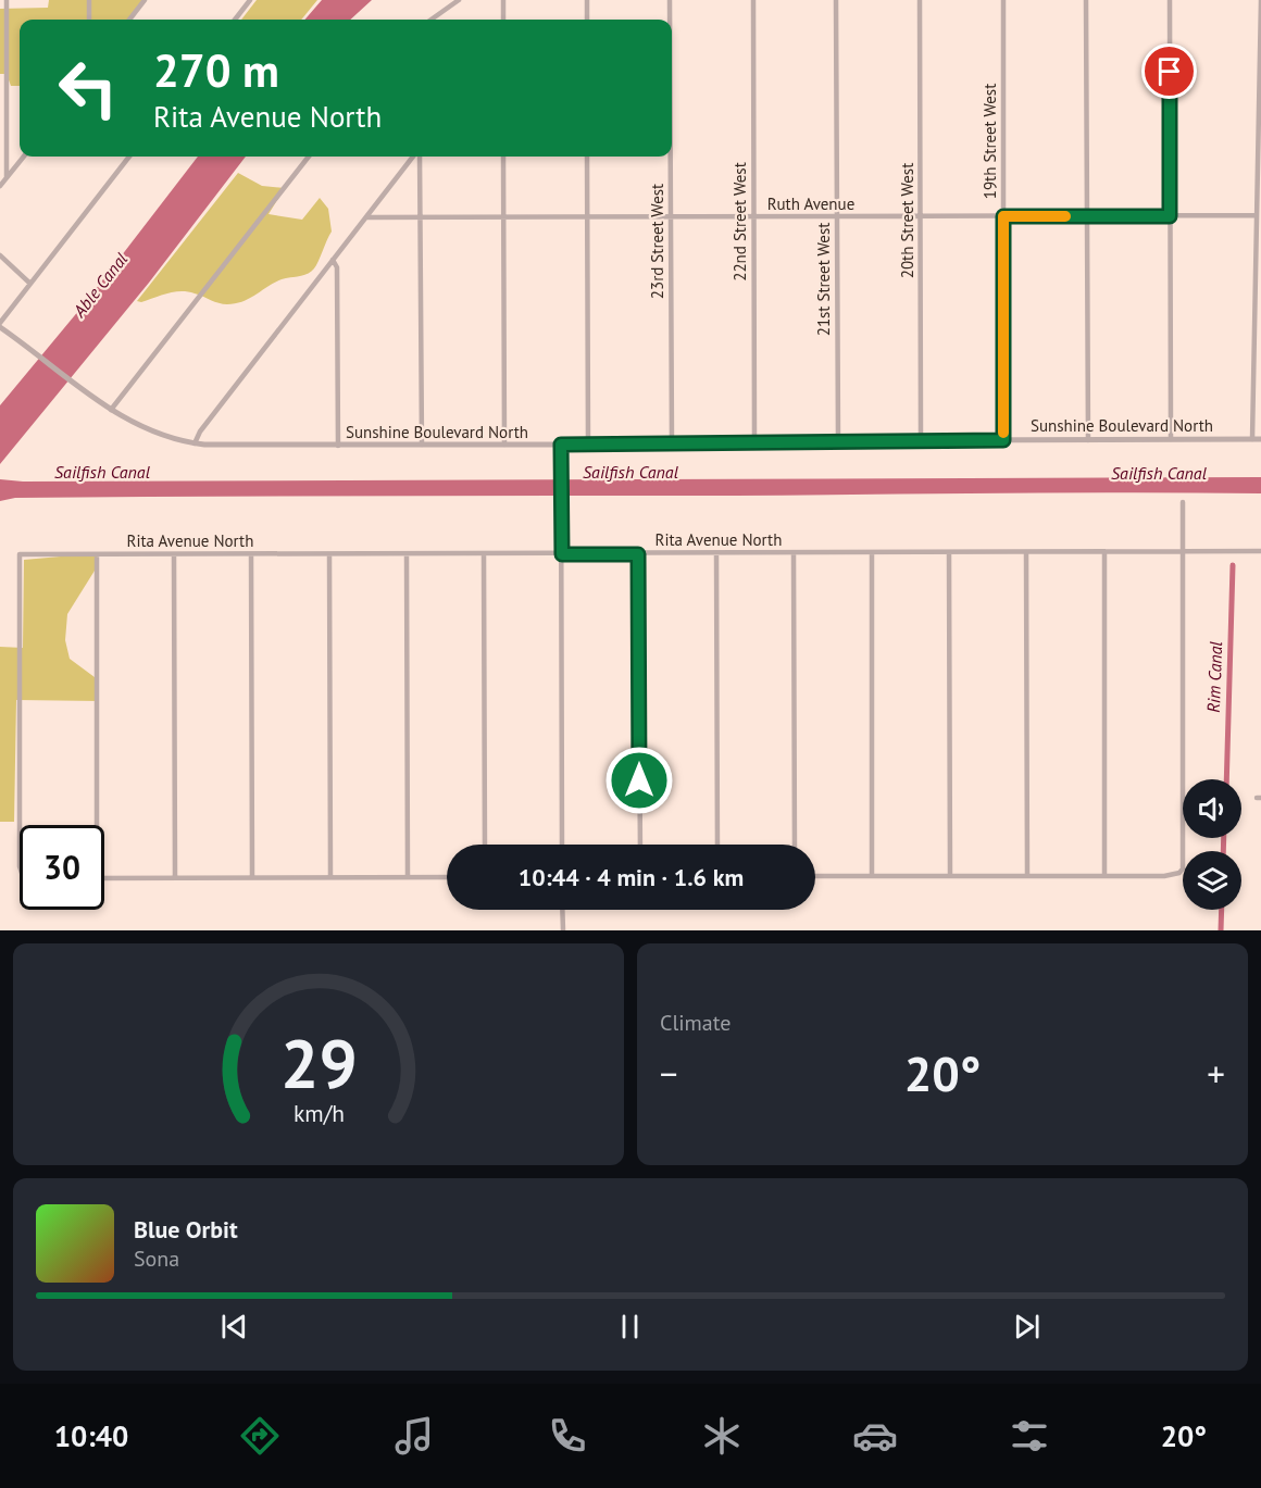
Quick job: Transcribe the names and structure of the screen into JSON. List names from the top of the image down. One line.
{"streets":{"street":["19th Street West","Ruth Avenue","20th Street West","22nd Street West","23rd Street West","21st Street West","Sunshine Boulevard North","Rita Avenue North"]},"crossings":[["19th Street West","Ruth Avenue"],["19th Street West","Sunshine Boulevard North"],["Ruth Avenue","20th Street West"],["Ruth Avenue","22nd Street West"],["Ruth Avenue","23rd Street West"],["Ruth Avenue","21st Street West"],["20th Street West","Sunshine Boulevard North"],["22nd Street West","Sunshine Boulevard North"],["23rd Street West","Sunshine Boulevard North"],["21st Street West","Sunshine Boulevard North"]],"water":["Able Canal","Sailfish Canal","Rim Canal"],"page":{"turn":["270 m","Rita Avenue North"],"limit":"30","trip":"10:44 · 4 min · 1.6 km","tile":"Climate","heat":["−","20°","+"],"song":["Blue Orbit","Sona"],"tabs":["10:40","20°"],"gauge":["29","km/h"]}}
